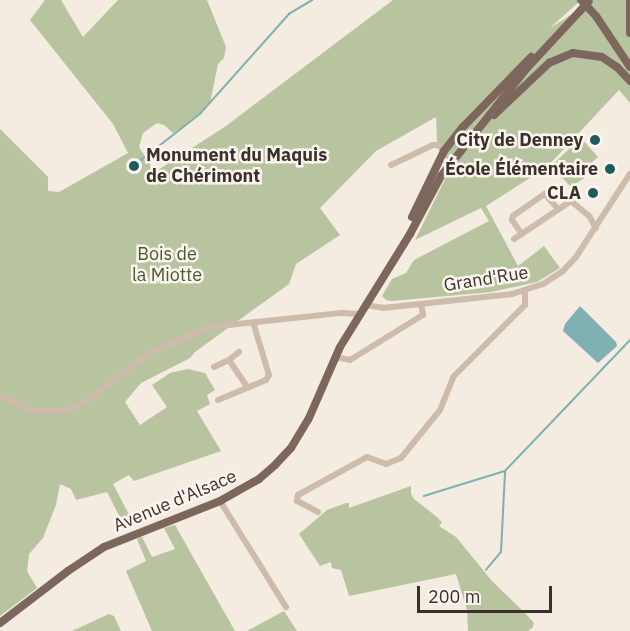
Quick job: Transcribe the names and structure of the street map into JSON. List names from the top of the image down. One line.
{"streets":{"main road":["Avenue d'Alsace"],"street":["Grand'Rue"]},"crossings":[["Grand'Rue","Avenue d'Alsace"]],"parks":["Bois de la Miotte"],"places":["City de Denney","Monument du Maquis de Chérimont","École Élémentaire","CLA"],"scale_bar":"200 m"}
